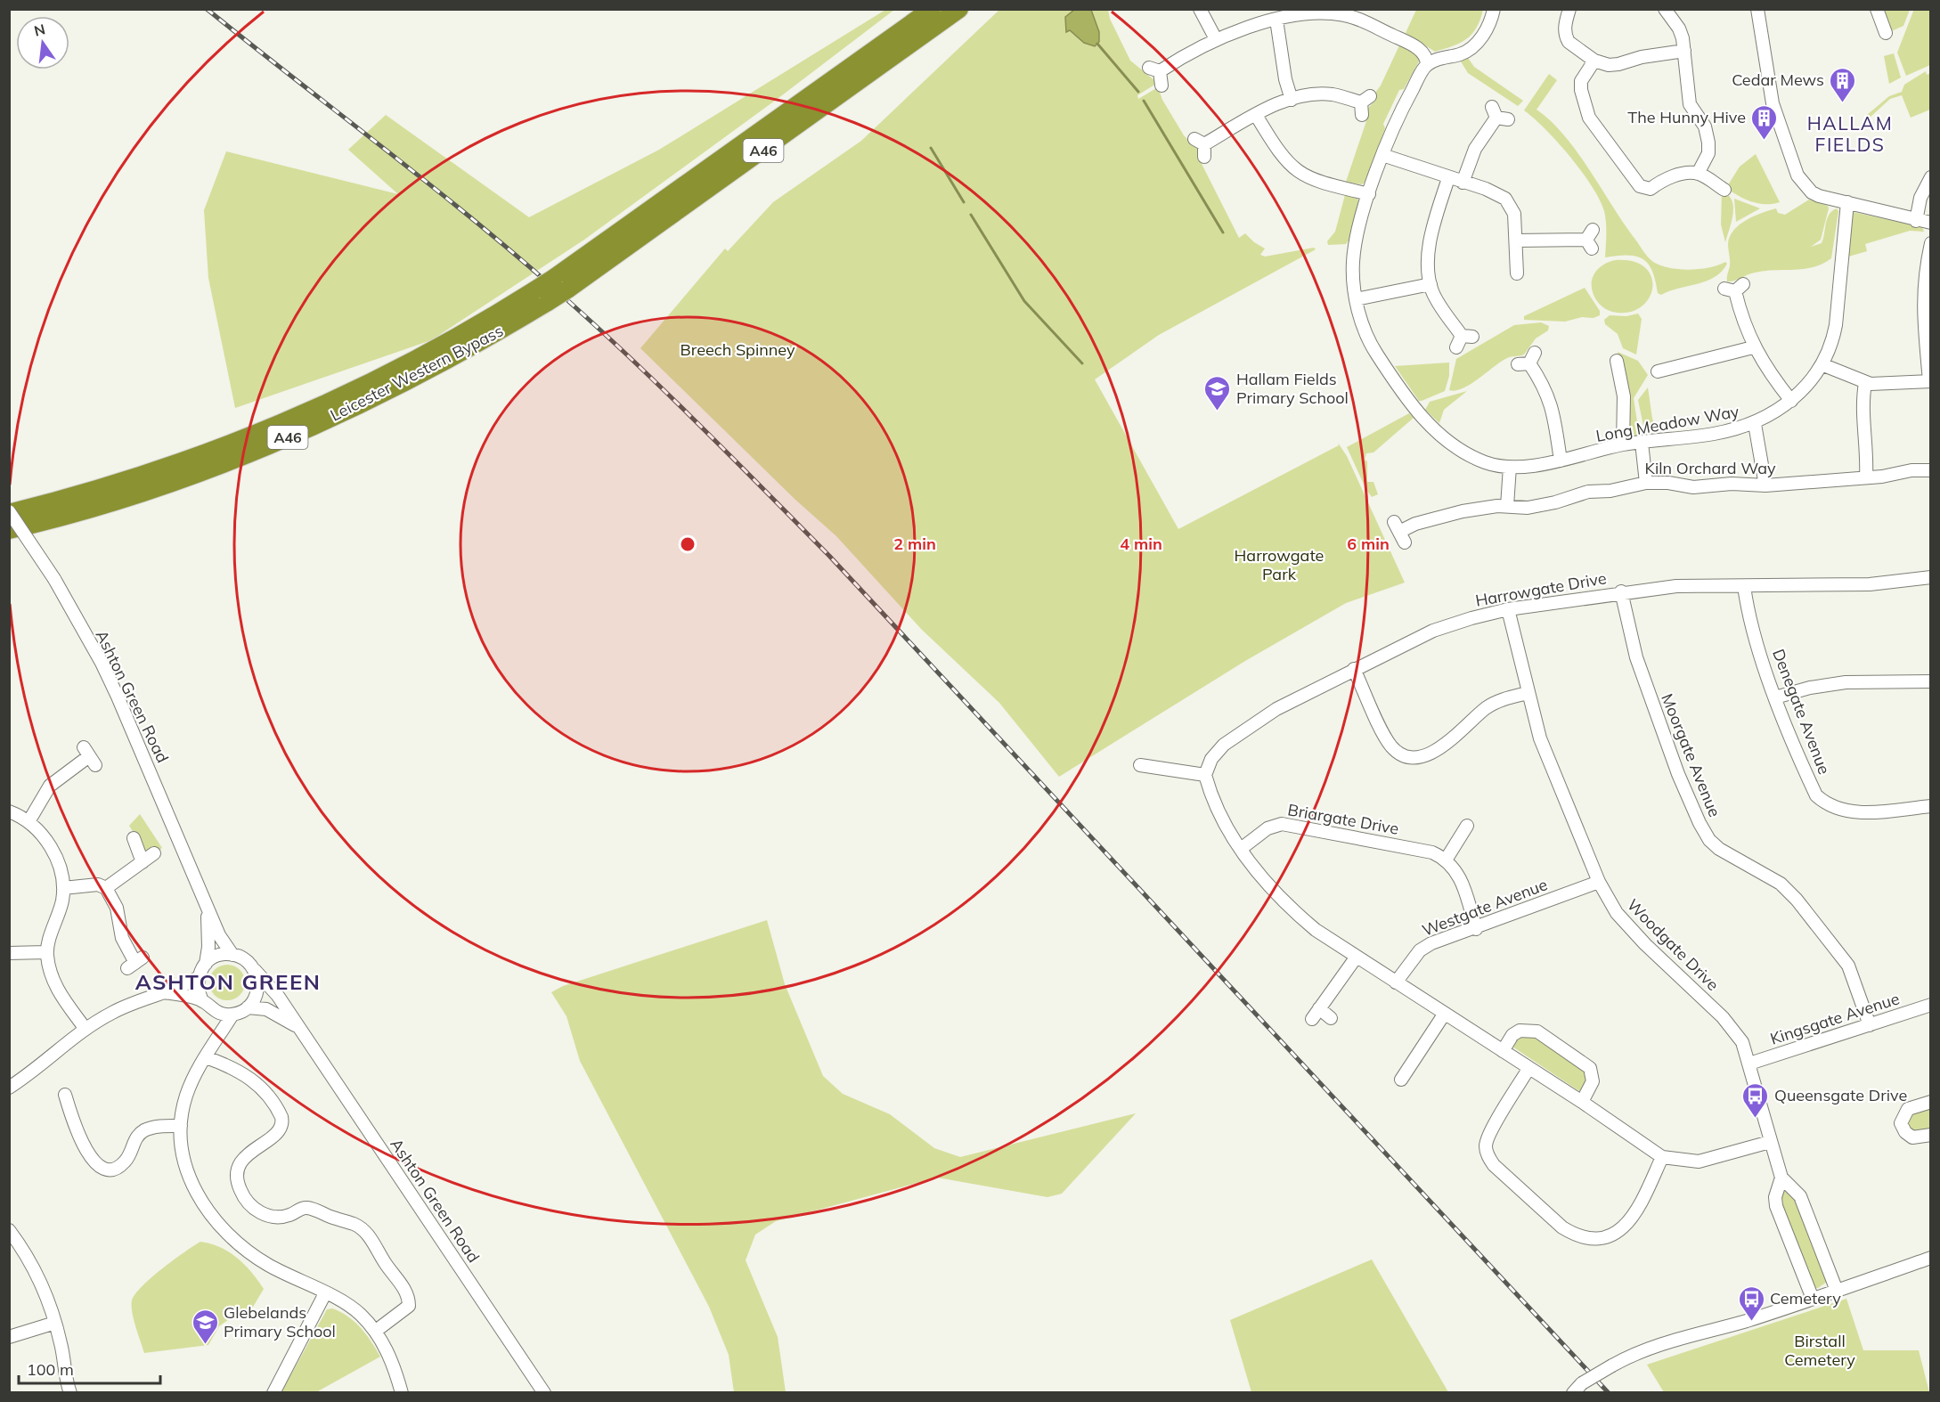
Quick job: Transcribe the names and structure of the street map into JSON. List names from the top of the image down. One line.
{"streets":{"highway":["A46","Leicester Western Bypass"],"street":["Long Meadow Way","Kiln Orchard Way","Harrowgate Drive","Ashton Green Road","Denegate Avenue","Moorgate Avenue","Briargate Drive","Westgate Avenue","Woodgate Drive","Kingsgate Avenue"]},"crossings":[["A46","Leicester Western Bypass"],["Leicester Western Bypass","Ashton Green Road"],["Harrowgate Drive","Denegate Avenue"],["Harrowgate Drive","Moorgate Avenue"],["Harrowgate Drive","Woodgate Drive"],["Moorgate Avenue","Kingsgate Avenue"],["Westgate Avenue","Woodgate Drive"],["Woodgate Drive","Kingsgate Avenue"]],"districts":["HALLAM FIELDS","ASHTON GREEN"],"parks":["Breech Spinney","Harrowgate Park","Birstall Cemetery"],"places":{"building":["Cedar Mews","The Hunny Hive"],"school or university":["Hallam Fields Primary School","Glebelands Primary School"],"bus stop":["Queensgate Drive","Cemetery"]},"scale_bar":"100 m","north":"top","rings":["2 min","4 min","6 min"]}
